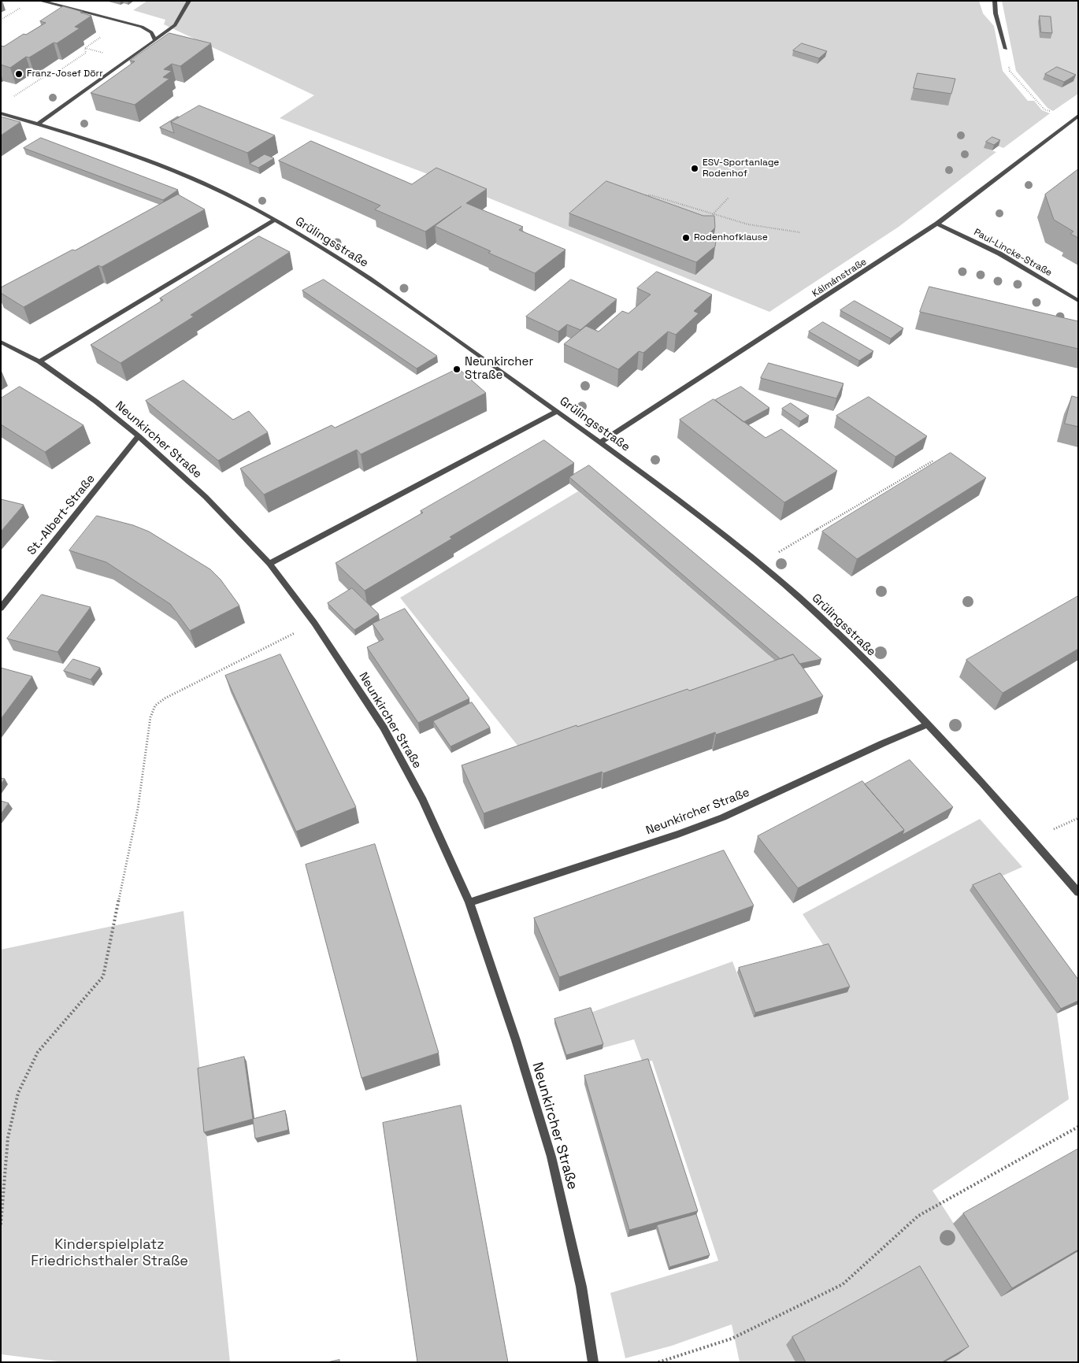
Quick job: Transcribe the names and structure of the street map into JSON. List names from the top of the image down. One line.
{"streets":{"street":["Grülingsstraße","Paul-Lincke-Straße","Kálmánstraße","Neunkircher Straße","St.-Albert-Straße"]},"crossings":[["Grülingsstraße","Kálmánstraße"],["Grülingsstraße","Neunkircher Straße"],["Paul-Lincke-Straße","Kálmánstraße"],["Neunkircher Straße","St.-Albert-Straße"]],"parks":["Kinderspielplatz Friedrichsthaler Straße"],"places":["Franz-Josef Dörr","ESV-Sportanlage Rodenhof","Rodenhofklause","Neunkircher Straße"]}
